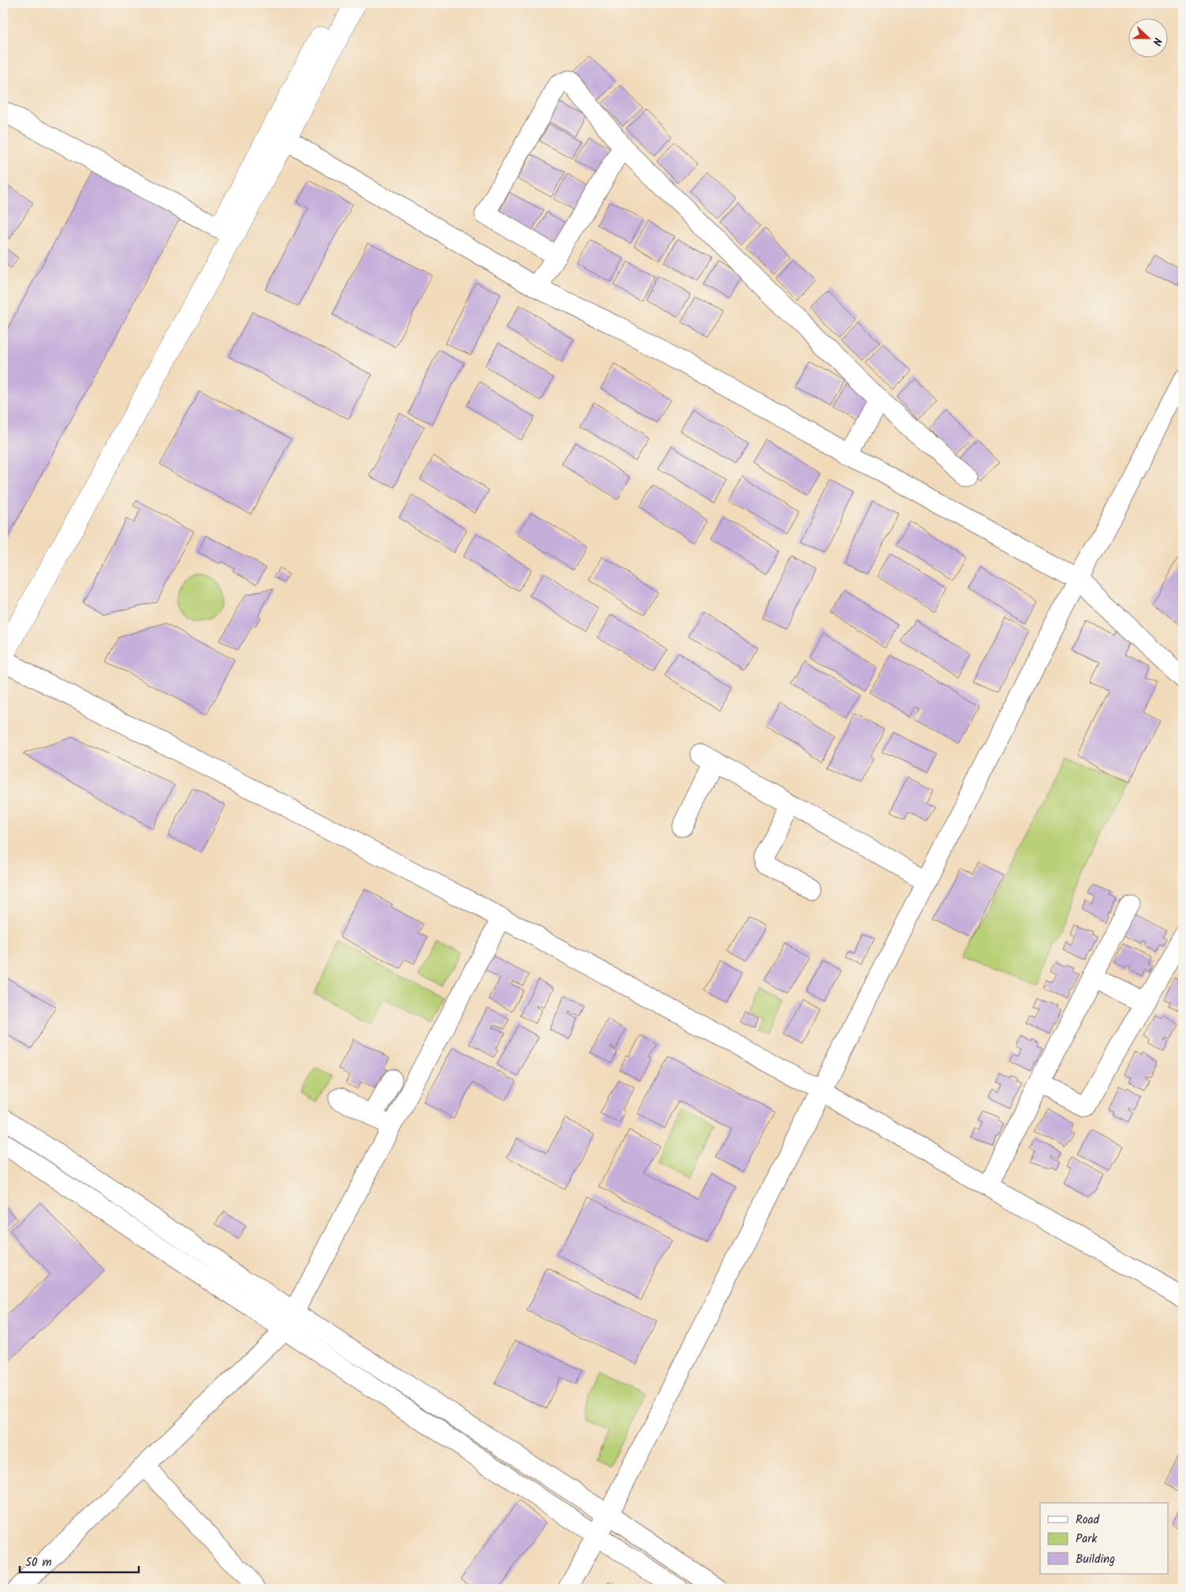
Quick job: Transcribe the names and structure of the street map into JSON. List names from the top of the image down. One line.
{"legend":["Road","Park","Building"],"scale_bar":"50 m","north":"right"}
